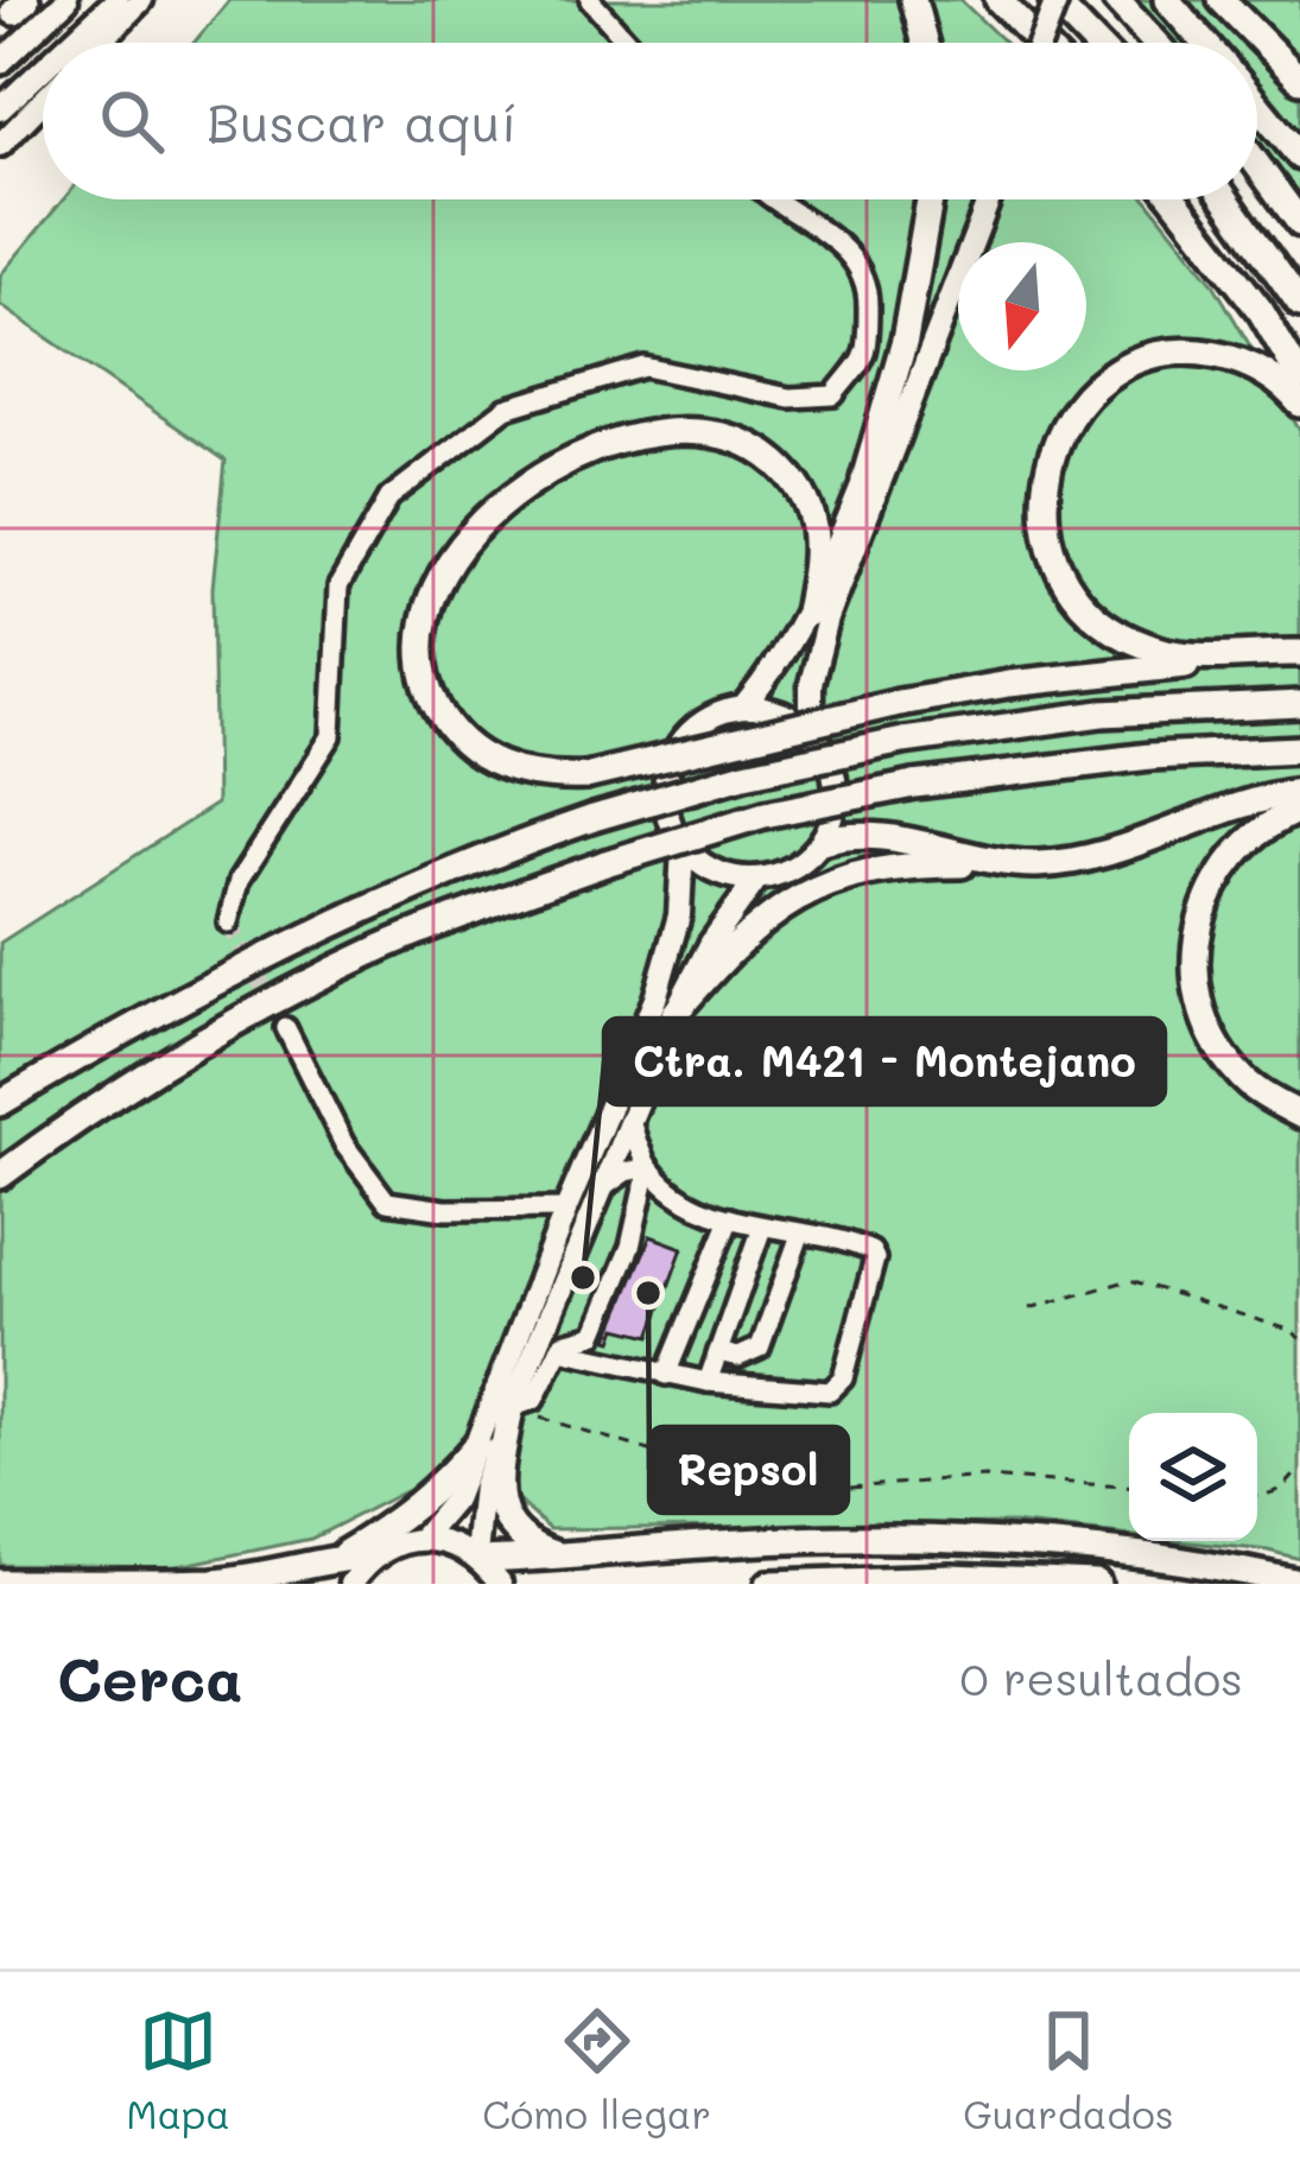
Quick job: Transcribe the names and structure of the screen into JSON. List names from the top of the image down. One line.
{"places":["Ctra. M421 - Montejano","Repsol"],"north":"bottom","page":{"search":"Buscar aquí","heading":["Cerca","0 resultados"],"nav":["Mapa","Cómo llegar","Guardados"]}}
